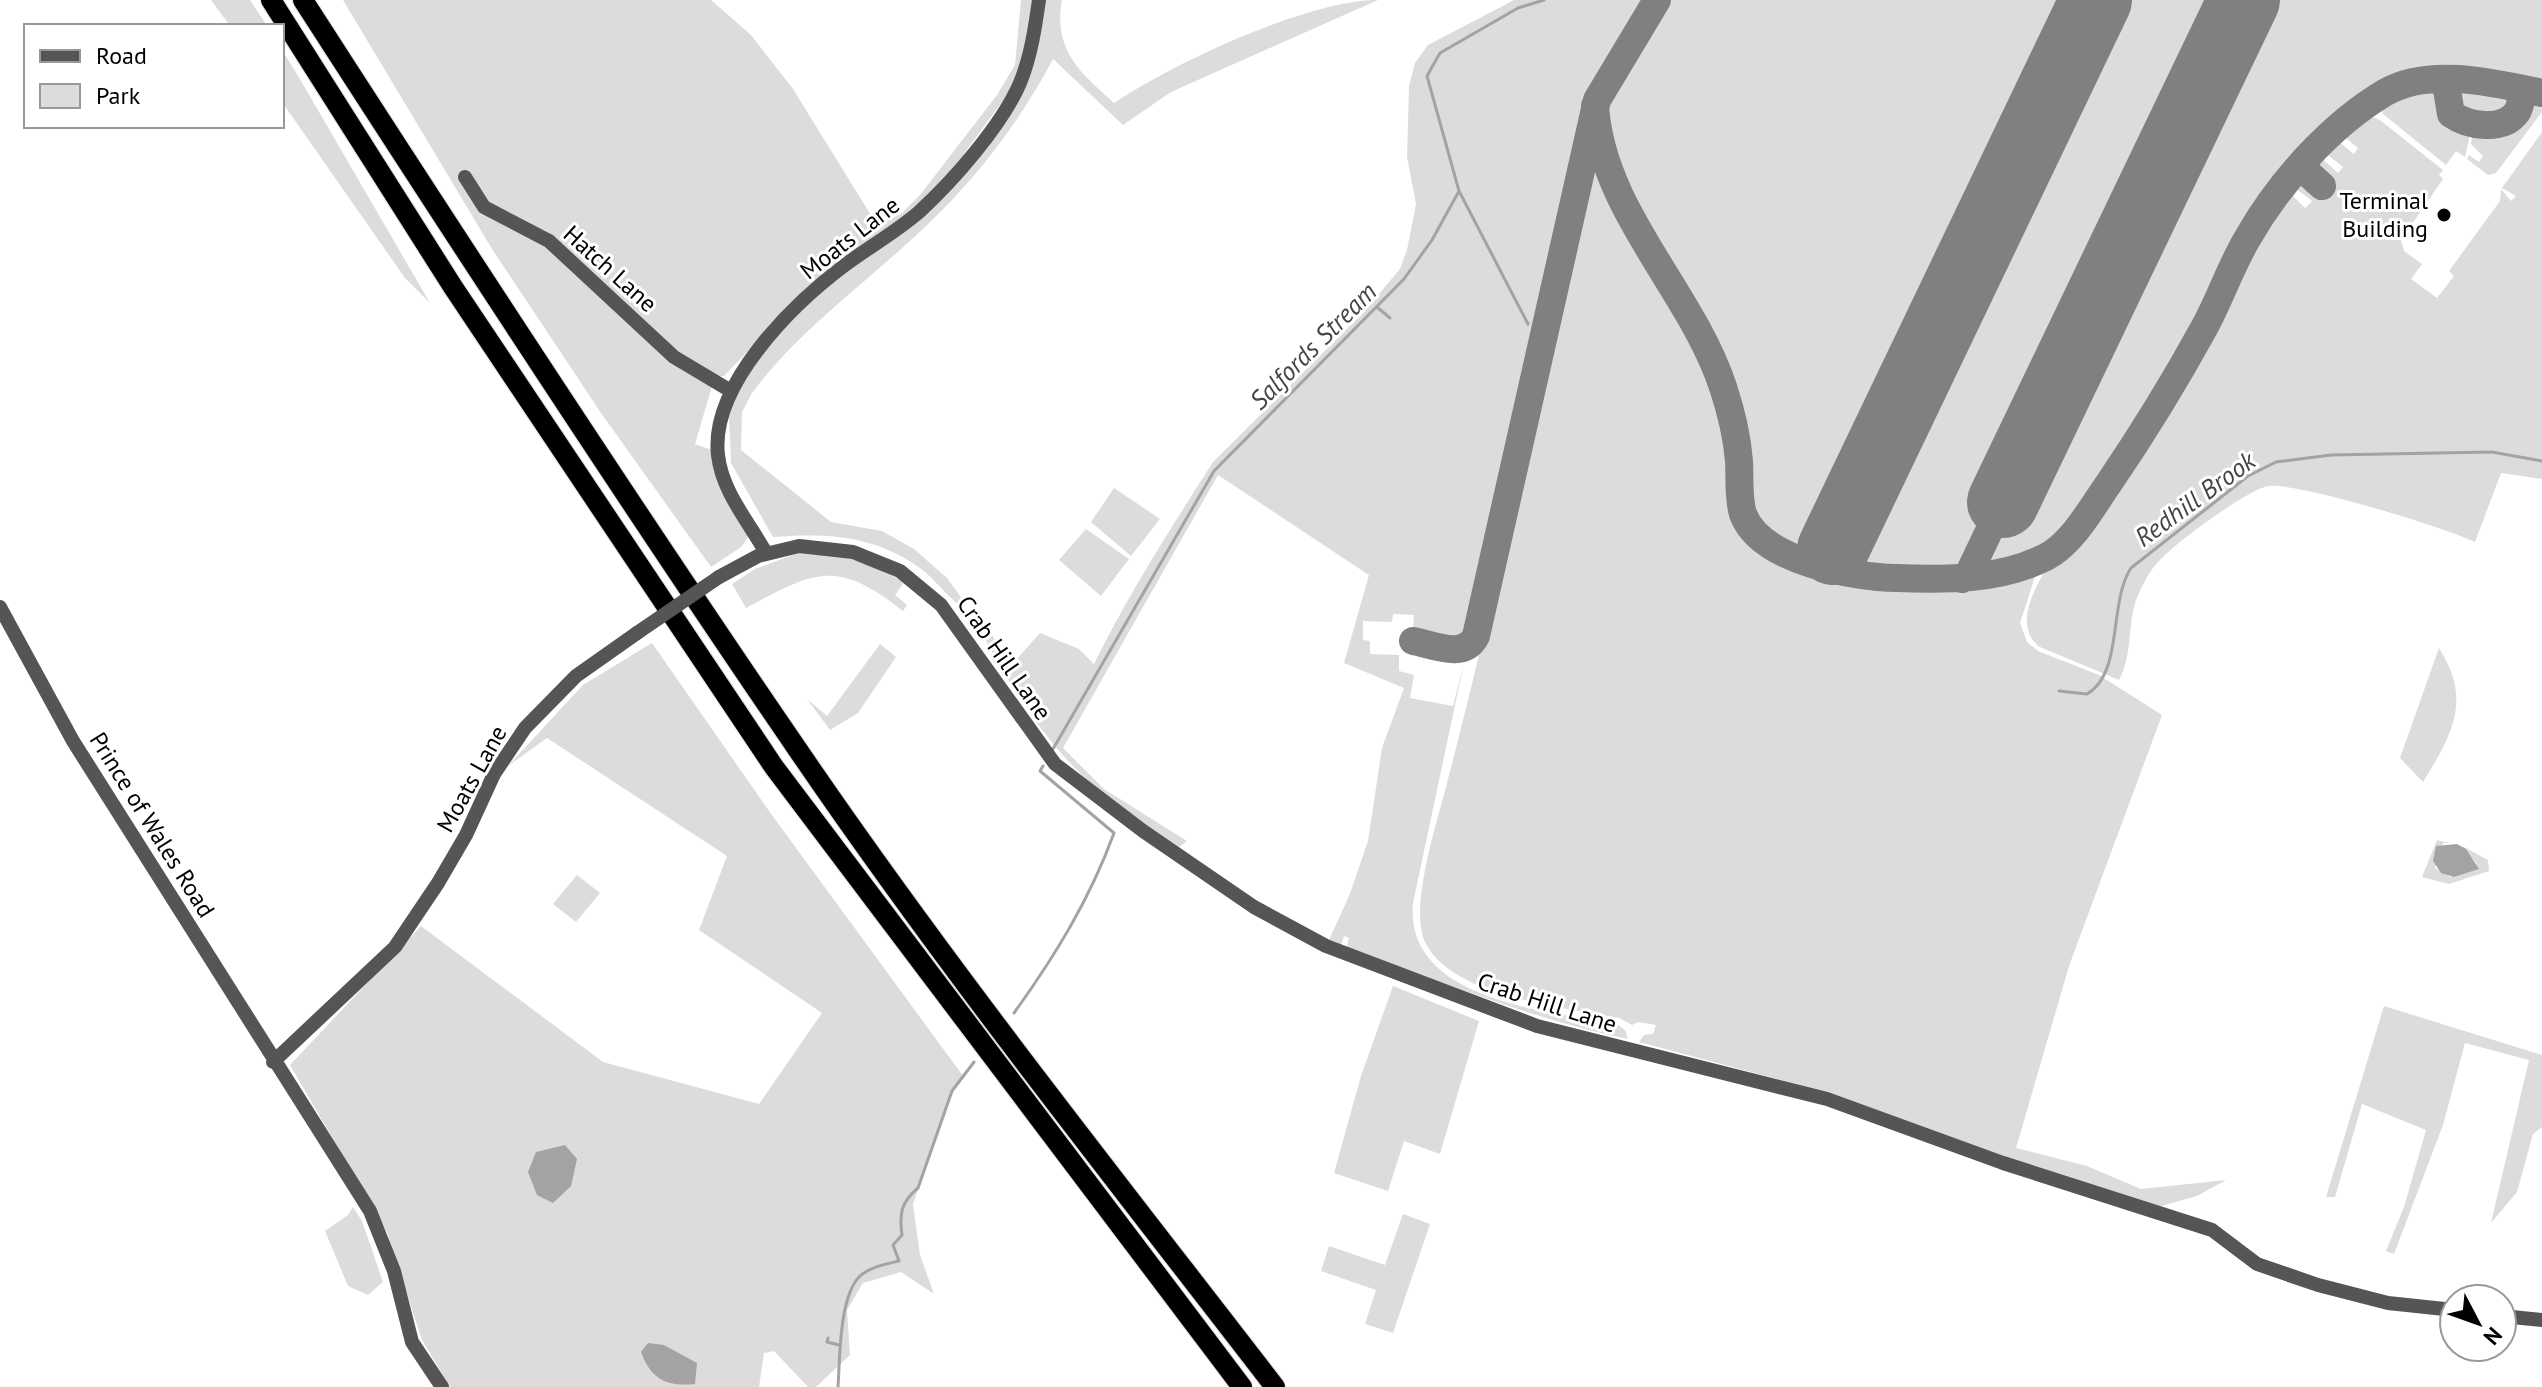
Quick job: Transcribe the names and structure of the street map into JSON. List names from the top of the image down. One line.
{"streets":{"street":["Moats Lane","Hatch Lane","Crab Hill Lane","Prince of Wales Road"]},"crossings":[["Moats Lane","Hatch Lane"],["Moats Lane","Crab Hill Lane"],["Moats Lane","Prince of Wales Road"]],"water":["Salfords Stream","Redhill Brook"],"places":["Terminal Building"],"legend":["Road","Park"],"north":"bottom right"}
